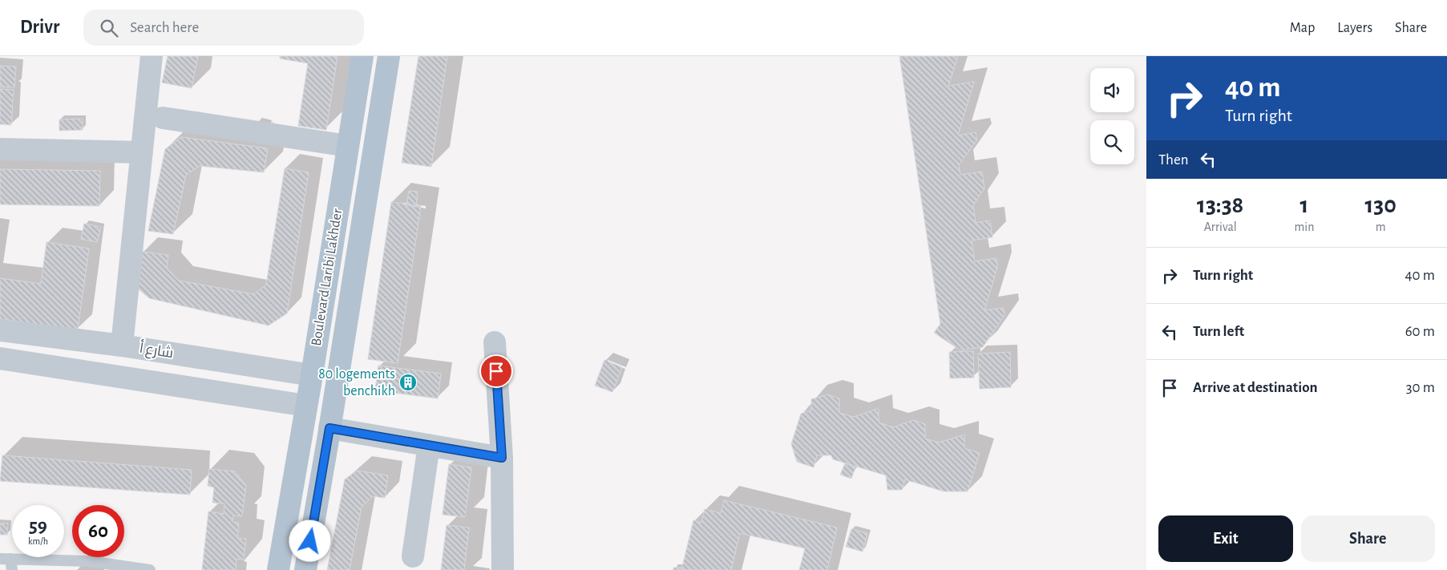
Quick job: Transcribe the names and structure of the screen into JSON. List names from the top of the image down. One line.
{"streets":{"main road":["Boulevard Laribi Lakhder"],"street":["شارع أ"]},"crossings":[["Boulevard Laribi Lakhder","شارع أ"]],"places":{"building":["80 logements benchikh"]},"page":{"header":"Drivr","search":"Search here","nav":["Map","Layers","Share"],"turn":["40 m","Turn right"],"then":"Then","eta":["13:38","Arrival","1","min","130","m"],"list":[{"name":"Turn right","value":"40 m"},{"name":"Turn left","value":"60 m"},{"name":"Arrive at destination","value":"30 m"}],"speed":"59 km/h","limit":"60","buttons":["Exit","Share"]}}
